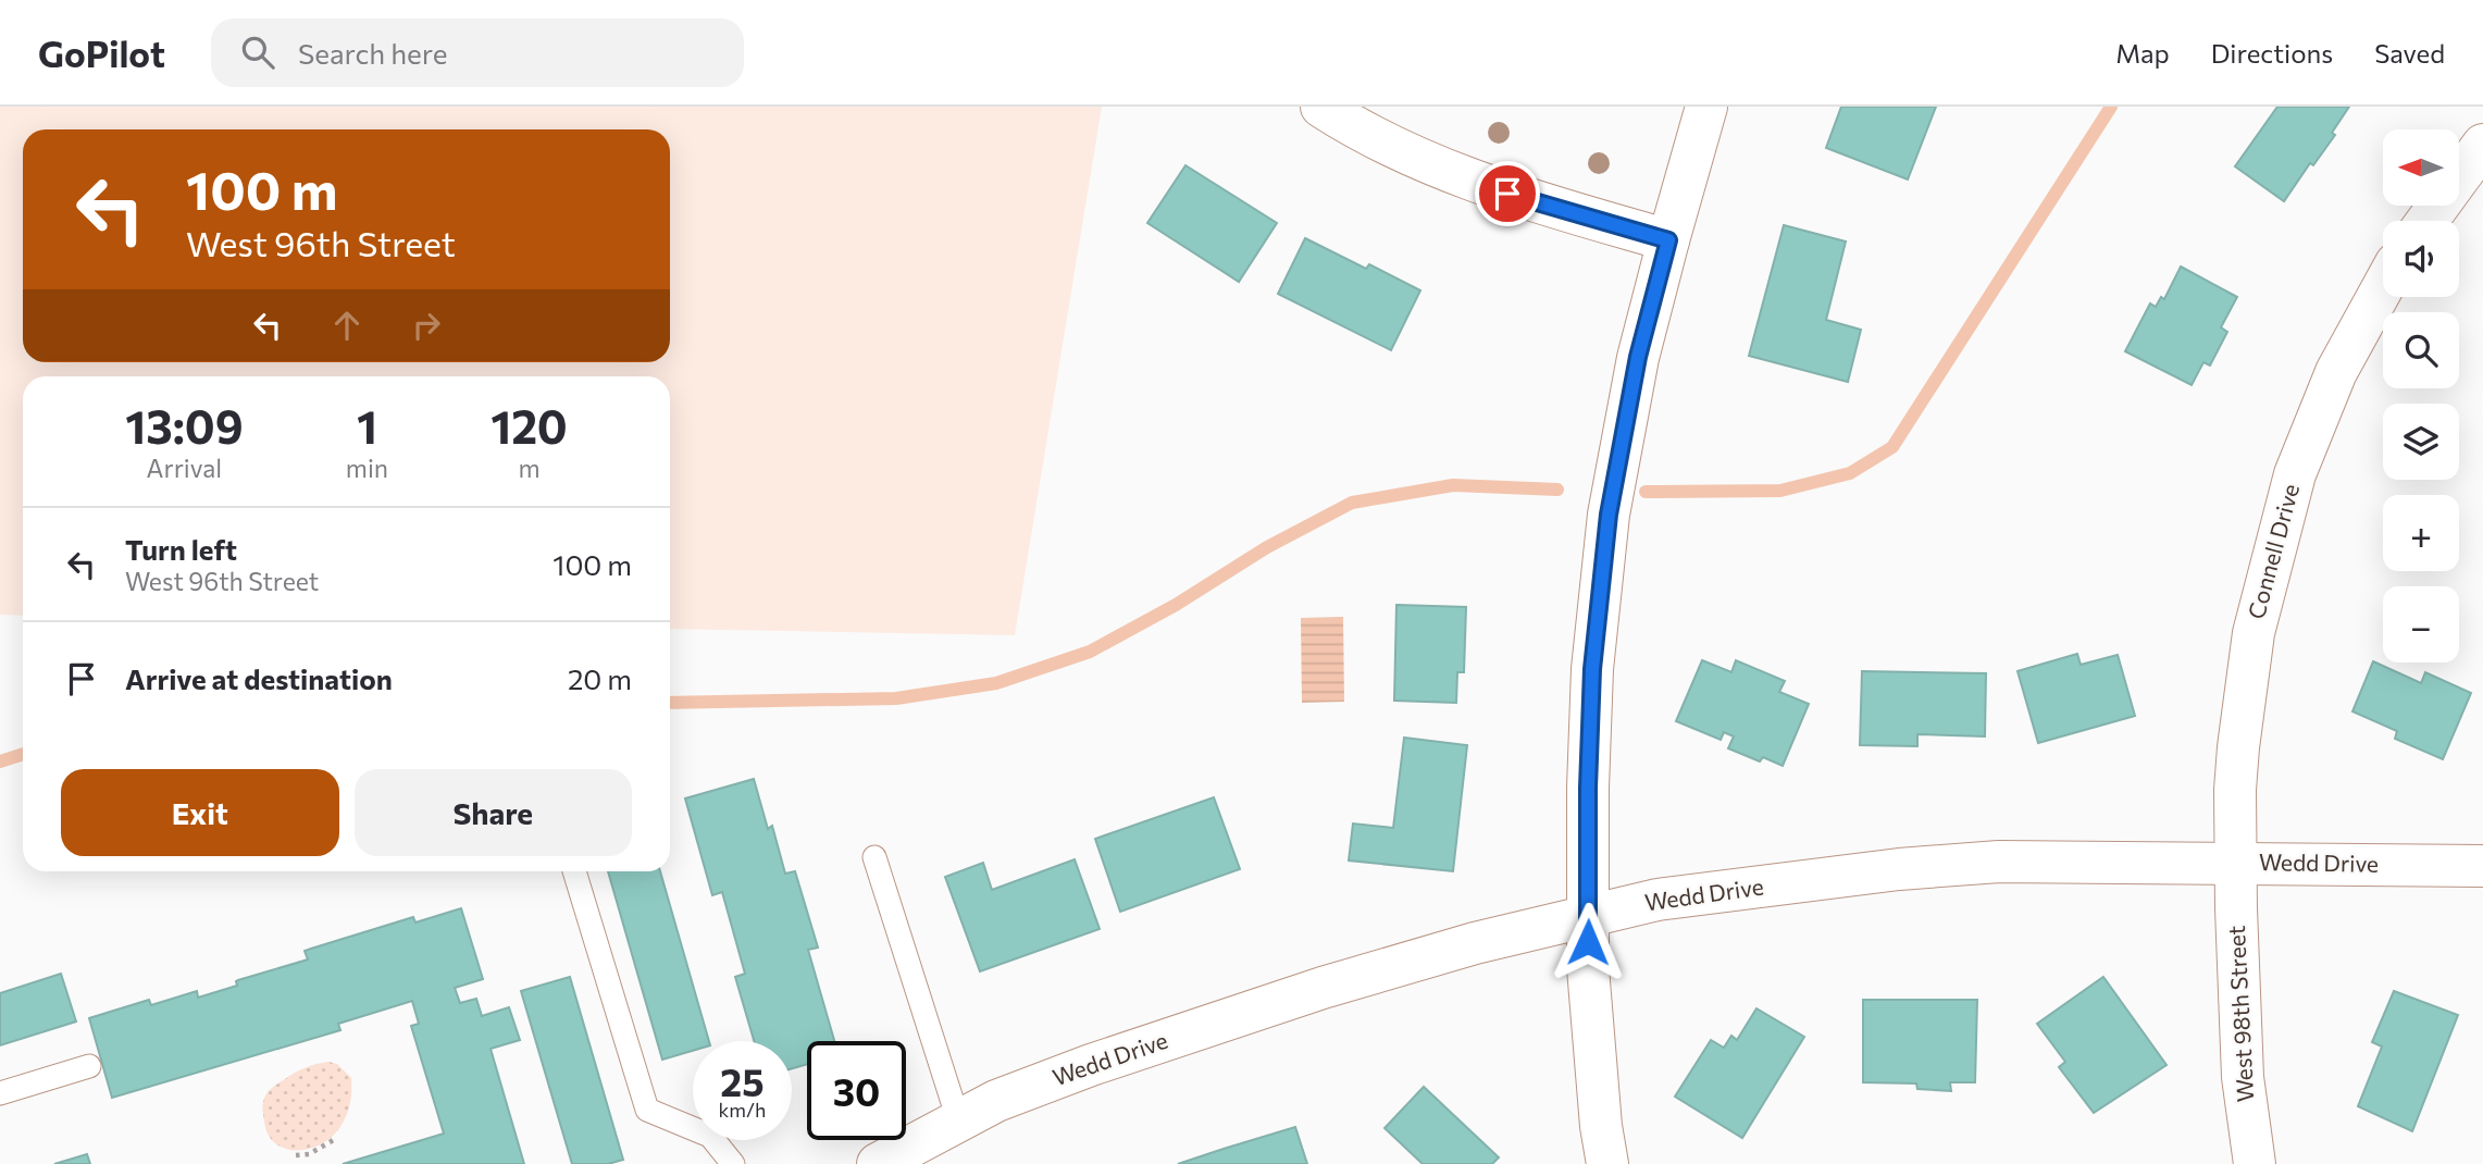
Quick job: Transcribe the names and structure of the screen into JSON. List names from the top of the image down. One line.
{"streets":{"street":["Connell Drive","Wedd Drive","West 98th Street"]},"crossings":[["Connell Drive","Wedd Drive"],["Connell Drive","West 98th Street"],["Wedd Drive","West 98th Street"]],"north":"left","page":{"header":"GoPilot","search":"Search here","nav":["Map","Directions","Saved"],"map_buttons":["+","−"],"turn":["100 m","West 96th Street"],"eta":["13:09","Arrival","1","min","120","m"],"list":[{"name":"Turn left","note":"West 96th Street","value":"100 m"},{"name":"Arrive at destination","value":"20 m"}],"buttons":["Exit","Share"],"speed":"25 km/h","limit":"30"}}
